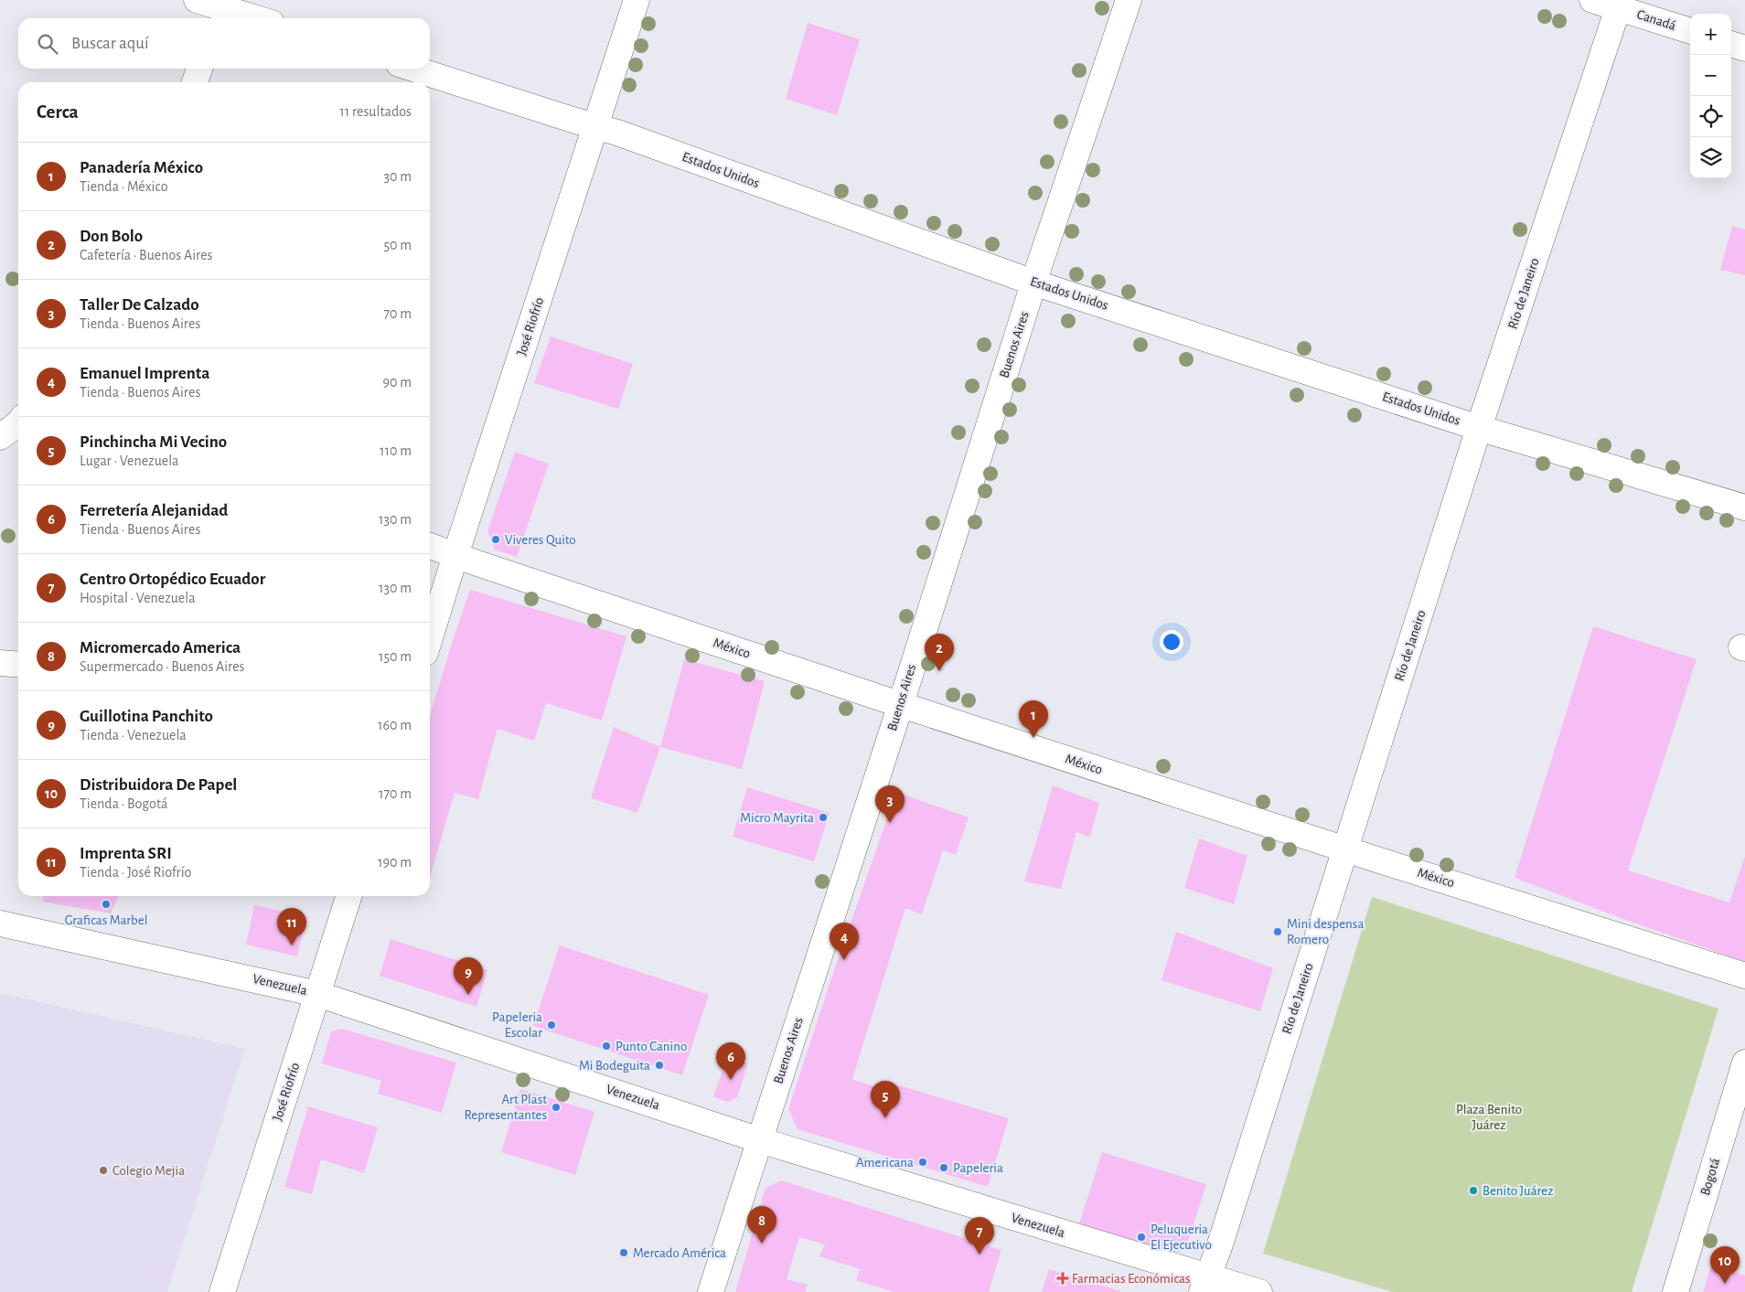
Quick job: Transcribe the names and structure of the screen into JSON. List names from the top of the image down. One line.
{"streets":{"street":["Canadá","Estados Unidos","Río de Janeiro","José Riofrío","Buenos Aires","México","Venezuela","Bogotá"]},"crossings":[["Canadá","Río de Janeiro"],["Estados Unidos","Río de Janeiro"],["Estados Unidos","José Riofrío"],["Estados Unidos","Buenos Aires"],["Río de Janeiro","México"],["Río de Janeiro","Venezuela"],["José Riofrío","México"],["José Riofrío","Venezuela"],["Buenos Aires","México"],["Buenos Aires","Venezuela"]],"parks":["Plaza Benito Juárez"],"places":{"other":["Viveres Quito","Micro Mayrita","Graficas Marbel","Mini despensa Romero","Papeleria Escolar","Punto Canino","Mi Bodeguita","Art Plast Representantes","Americana","Papeleria","Colegio Mejia","Benito Juárez","Peluqueria El Ejecutivo","Mercado América"],"health":["Farmacias Económicas"]},"page":{"map_buttons":["+","−"],"search":"Buscar aquí","heading":["Cerca","11 resultados"],"list":[{"mark":"1","name":"Panadería México","note":"Tienda · México","value":"30 m"},{"mark":"2","name":"Don Bolo","note":"Cafetería · Buenos Aires","value":"50 m"},{"mark":"3","name":"Taller De Calzado","note":"Tienda · Buenos Aires","value":"70 m"},{"mark":"4","name":"Emanuel Imprenta","note":"Tienda · Buenos Aires","value":"90 m"},{"mark":"5","name":"Pinchincha Mi Vecino","note":"Lugar · Venezuela","value":"110 m"},{"mark":"6","name":"Ferretería Alejanidad","note":"Tienda · Buenos Aires","value":"130 m"},{"mark":"7","name":"Centro Ortopédico Ecuador","note":"Hospital · Venezuela","value":"130 m"},{"mark":"8","name":"Micromercado America","note":"Supermercado · Buenos Aires","value":"150 m"},{"mark":"9","name":"Guillotina Panchito","note":"Tienda · Venezuela","value":"160 m"},{"mark":"10","name":"Distribuidora De Papel","note":"Tienda · Bogotá","value":"170 m"},{"mark":"11","name":"Imprenta SRI","note":"Tienda · José Riofrío","value":"190 m"}],"pins":["2","1","3","11","4","9","6","5","8","7","10"]}}
